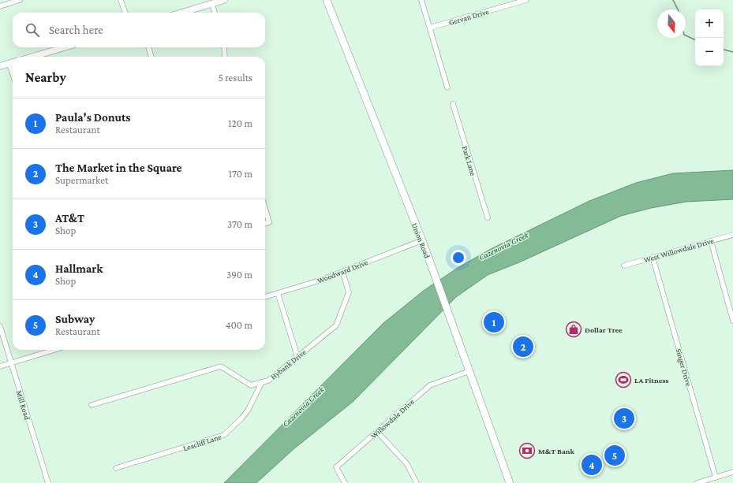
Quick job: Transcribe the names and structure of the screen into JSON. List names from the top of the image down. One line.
{"streets":{"main road":["Union Road"],"street":["Gervan Drive","Park Lane","West Willowdale Drive","Woodward Drive","Hybank Drive","Singer Drive","Mill Road","Willowdale Drive","Leacliff Lane"]},"crossings":[["Union Road","Woodward Drive"],["Union Road","Willowdale Drive"],["West Willowdale Drive","Singer Drive"],["Woodward Drive","Hybank Drive"],["Hybank Drive","Leacliff Lane"]],"water":["Cazenovia Creek"],"places":{"shop":["Dollar Tree"],"sports":["LA Fitness"],"bank":["M&T Bank"]},"north":"bottom","page":{"map_buttons":["+","−"],"search":"Search here","heading":["Nearby","5 results"],"list":[{"mark":"1","name":"Paula's Donuts","note":"Restaurant","value":"120 m"},{"mark":"2","name":"The Market in the Square","note":"Supermarket","value":"170 m"},{"mark":"3","name":"AT&T","note":"Shop","value":"370 m"},{"mark":"4","name":"Hallmark","note":"Shop","value":"390 m"},{"mark":"5","name":"Subway","note":"Restaurant","value":"400 m"}],"pins":["1","2","3","5","4"]}}
